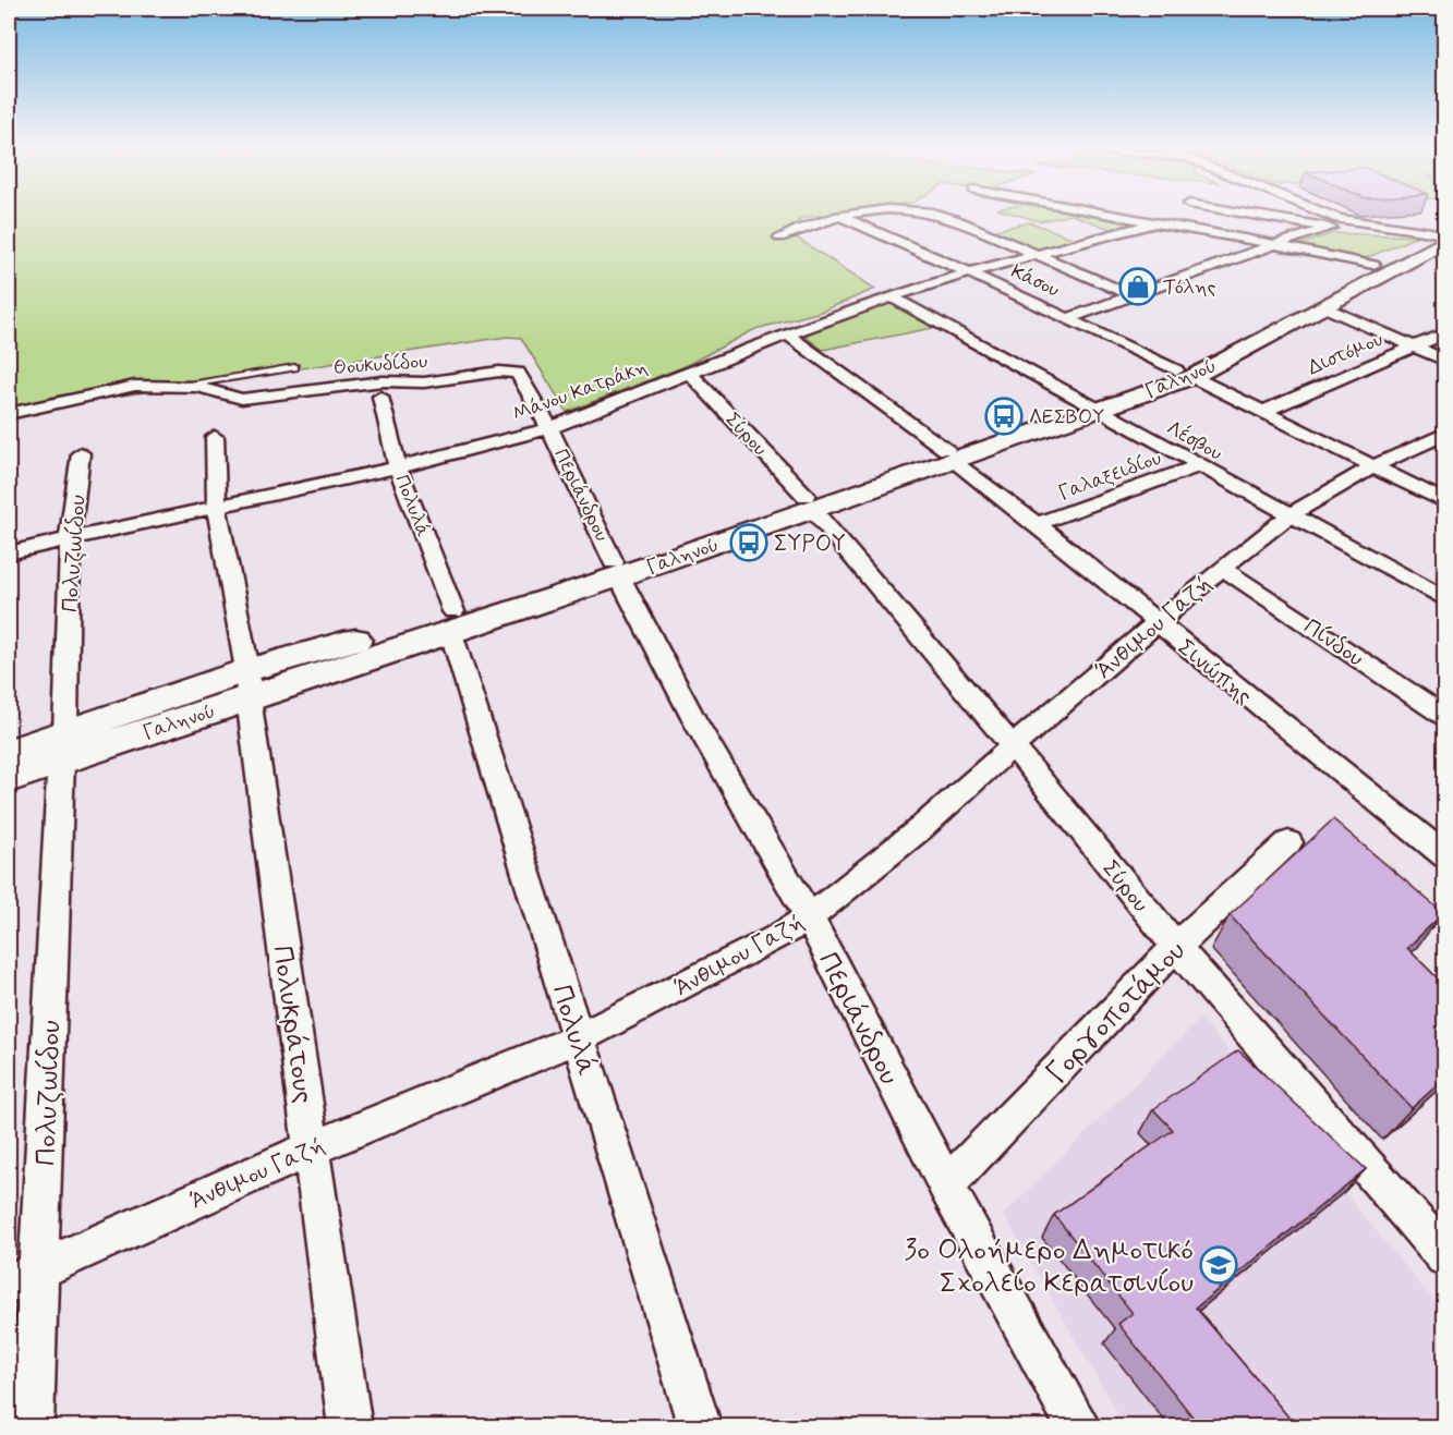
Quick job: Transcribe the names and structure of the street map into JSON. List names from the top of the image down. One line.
{"streets":{"street":["Κάσου","Διστόμου","Θουκυδίδου","Γαληνού","Μάνου Κατράκη","Σύρου","Λέσβου","Γαλαξειδίου","Περιάνδρου","Πολυλά","Πολυζωίδου","Άνθιμου Γαζή","Πίνδου","Σινώπης","Γοργοποτάμου","Πολυκράτους"]},"crossings":[["Κάσου","Διστόμου"],["Κάσου","Γαληνού"],["Κάσου","Μάνου Κατράκη"],["Κάσου","Άνθιμου Γαζή"],["Θουκυδίδου","Μάνου Κατράκη"],["Θουκυδίδου","Περιάνδρου"],["Γαληνού","Σύρου"],["Γαληνού","Λέσβου"],["Γαληνού","Περιάνδρου"],["Γαληνού","Πολυλά"],["Γαληνού","Πολυζωίδου"],["Γαληνού","Σινώπης"],["Γαληνού","Πολυκράτους"],["Μάνου Κατράκη","Σύρου"],["Μάνου Κατράκη","Λέσβου"],["Μάνου Κατράκη","Περιάνδρου"],["Μάνου Κατράκη","Πολυλά"],["Μάνου Κατράκη","Πολυζωίδου"],["Μάνου Κατράκη","Σινώπης"],["Μάνου Κατράκη","Πολυκράτους"],["Σύρου","Άνθιμου Γαζή"],["Σύρου","Γοργοποτάμου"],["Λέσβου","Γαλαξειδίου"],["Λέσβου","Άνθιμου Γαζή"],["Γαλαξειδίου","Σινώπης"],["Περιάνδρου","Άνθιμου Γαζή"],["Περιάνδρου","Γοργοποτάμου"],["Πολυλά","Άνθιμου Γαζή"],["Πολυζωίδου","Άνθιμου Γαζή"],["Άνθιμου Γαζή","Πίνδου"],["Άνθιμου Γαζή","Σινώπης"],["Άνθιμου Γαζή","Πολυκράτους"]],"places":{"shop":["Τόλης"],"bus stop":["ΛΕΣΒΟΥ","ΣΥΡΟΥ"],"school or university":["3ο Ολοήμερο Δημοτικό Σχολείο Κερατσινίου"]}}
